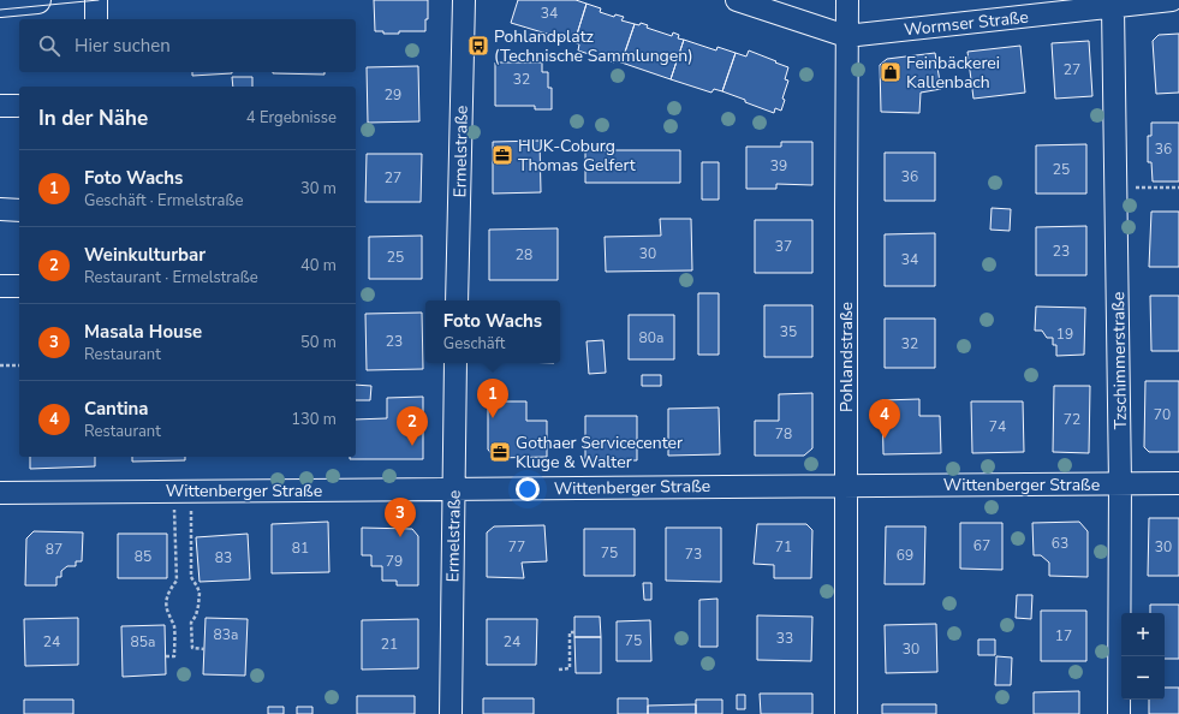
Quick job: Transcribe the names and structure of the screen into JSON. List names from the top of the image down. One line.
{"streets":{"street":["Wormser Straße","Ermelstraße","Pohlandstraße","Tzschimmerstraße","Wittenberger Straße"]},"crossings":[["Wormser Straße","Pohlandstraße"],["Wormser Straße","Tzschimmerstraße"],["Ermelstraße","Wittenberger Straße"],["Pohlandstraße","Wittenberger Straße"],["Tzschimmerstraße","Wittenberger Straße"]],"places":{"bus stop":["Pohlandplatz (Technische Sammlungen)"],"shop":["Feinbäckerei Kallenbach"],"office":["HUK-Coburg Thomas Gelfert","Gothaer Servicecenter Kluge & Walter"]},"house_numbers":["34","27","32","29","36","39","25","36","27","37","23","30","28","25","34","35","19","80a","23","32","70","72","74","78","63","67","77","71","30","81","87","75","73","69","85","83","79","83a","17","33","75","24","85a","24","21","30"],"page":{"search":"Hier suchen","heading":["In der Nähe","4 Ergebnisse"],"list":[{"mark":"1","name":"Foto Wachs","note":"Geschäft · Ermelstraße","value":"30 m"},{"mark":"2","name":"Weinkulturbar","note":"Restaurant · Ermelstraße","value":"40 m"},{"mark":"3","name":"Masala House","note":"Restaurant","value":"50 m"},{"mark":"4","name":"Cantina","note":"Restaurant","value":"130 m"}],"popup":["Foto Wachs","Geschäft"],"pins":["1","4","2","3"],"map_buttons":["+","−"]}}
